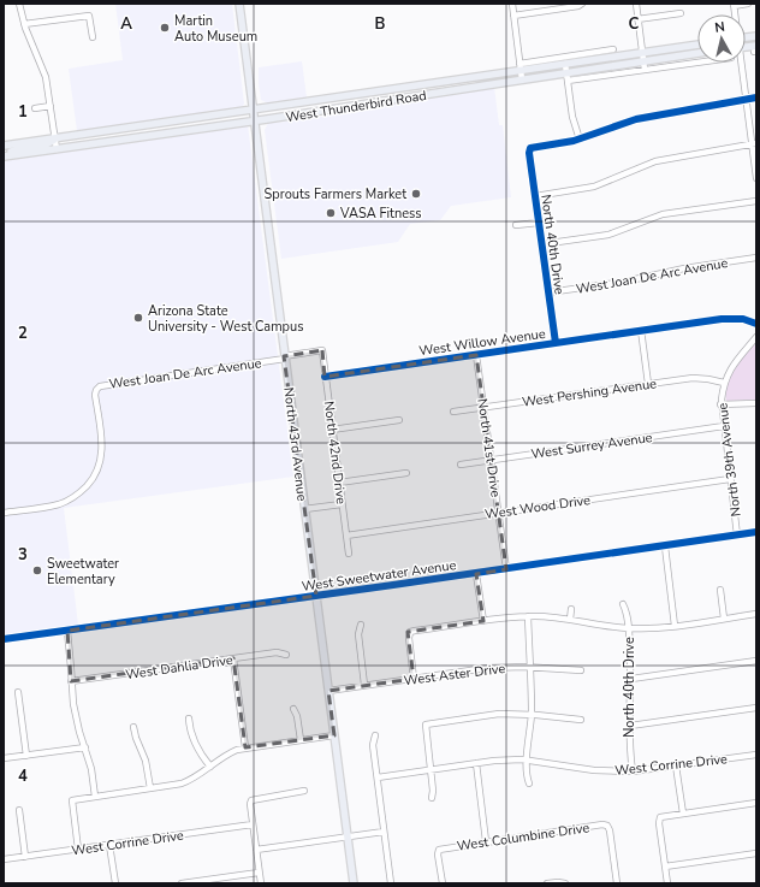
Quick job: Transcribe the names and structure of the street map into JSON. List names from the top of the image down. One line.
{"streets":{"main road":["West Thunderbird Road","North 43rd Avenue"],"street":["North 40th Drive","West Joan De Arc Avenue","West Willow Avenue","West Pershing Avenue","West Surrey Avenue","North 41st Drive","North 42nd Drive","North 39th Avenue","West Wood Drive","West Sweetwater Avenue","West Dahlia Drive","West Aster Drive","West Corrine Drive","West Columbine Drive"]},"crossings":[["West Thunderbird Road","North 43rd Avenue"],["North 40th Drive","West Joan De Arc Avenue"],["North 40th Drive","West Willow Avenue"],["North 40th Drive","West Corrine Drive"],["West Joan De Arc Avenue","North 43rd Avenue"],["West Joan De Arc Avenue","North 42nd Drive"],["West Willow Avenue","North 41st Drive"],["West Willow Avenue","North 42nd Drive"],["West Pershing Avenue","North 41st Drive"],["West Pershing Avenue","North 39th Avenue"],["North 43rd Avenue","West Sweetwater Avenue"],["North 43rd Avenue","West Aster Drive"],["West Surrey Avenue","North 41st Drive"],["West Surrey Avenue","North 39th Avenue"],["North 41st Drive","West Wood Drive"],["North 41st Drive","West Sweetwater Avenue"],["North 42nd Drive","West Wood Drive"],["North 39th Avenue","West Wood Drive"],["North 39th Avenue","West Sweetwater Avenue"]],"places":["Martin Auto Museum","Sprouts Farmers Market","VASA Fitness","Arizona State University - West Campus","Sweetwater Elementary"],"north":"top","grid":{"columns":["A","B","C"],"rows":["1","2","3","4"]}}
